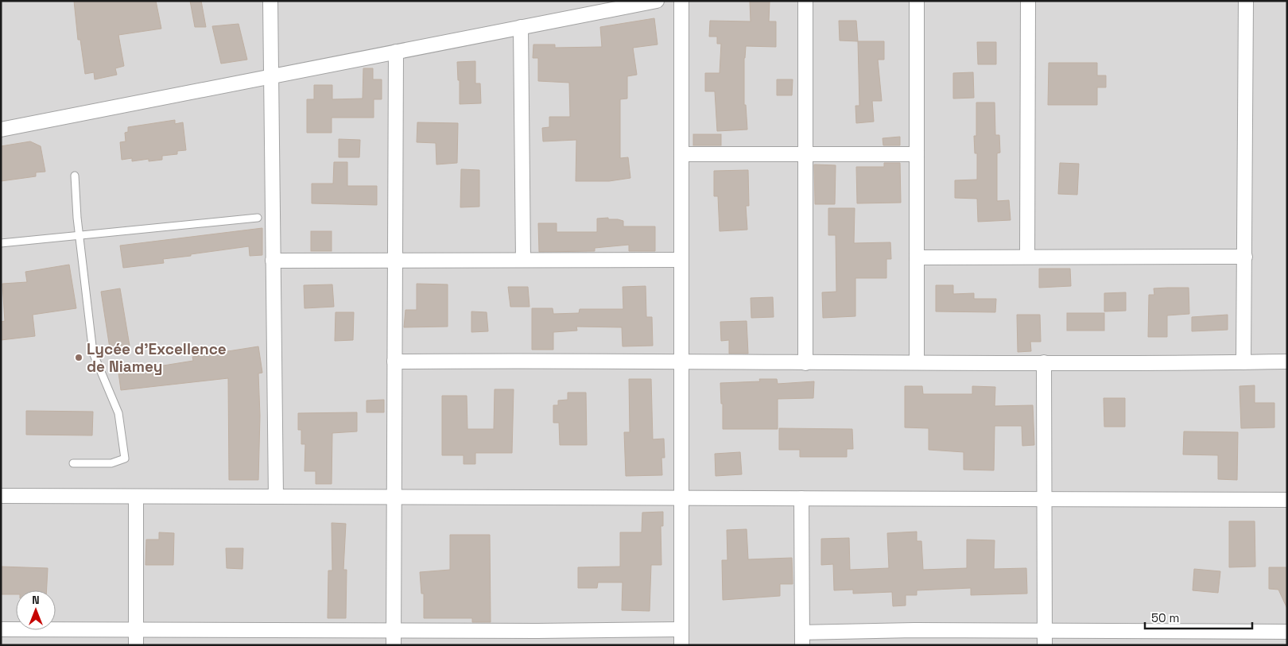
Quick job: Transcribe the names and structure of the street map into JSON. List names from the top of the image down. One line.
{"places":["Lycée d'Excellence de Niamey"],"scale_bar":"50 m","north":"top"}
